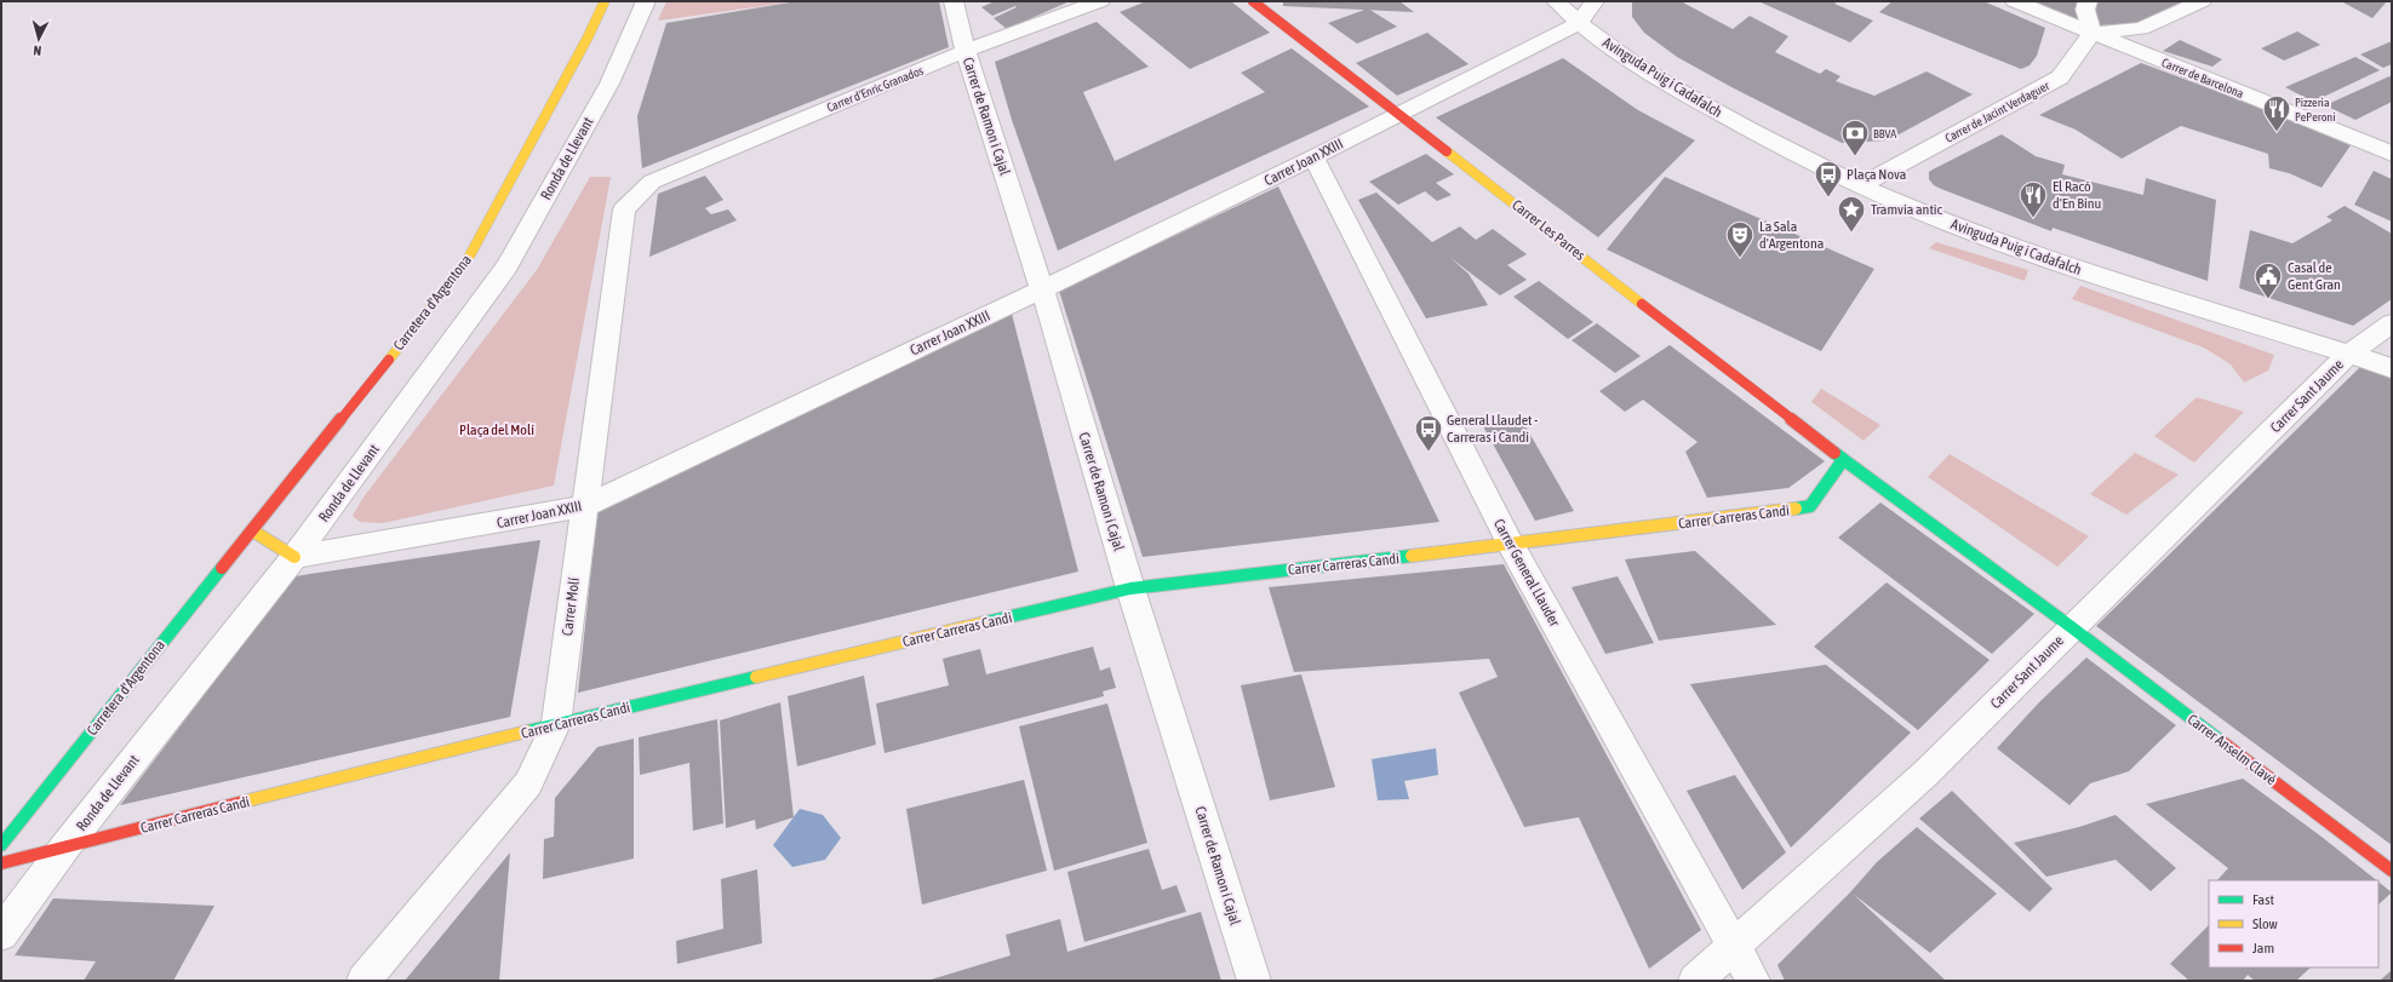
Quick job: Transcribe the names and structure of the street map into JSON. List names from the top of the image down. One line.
{"streets":{"street":["Avinguda Puig i Cadafalch","Carrer de Barcelona","Carrer d'Enric Granados","Carrer de Jacint Verdaguer","Carrer de Ramon i Cajal","Ronda de Llevant","Carrer Joan XXIII","Carrer Les Parres","Carretera d'Argentona","Carrer Sant Jaume","Carrer Carreras Candi","Carrer General Llauder","Carrer Molí","Carrer Anselm Clavé"]},"crossings":[["Avinguda Puig i Cadafalch","Carrer de Jacint Verdaguer"],["Avinguda Puig i Cadafalch","Carrer Joan XXIII"],["Avinguda Puig i Cadafalch","Carrer Sant Jaume"],["Carrer de Barcelona","Carrer de Jacint Verdaguer"],["Carrer d'Enric Granados","Carrer de Ramon i Cajal"],["Carrer d'Enric Granados","Carrer Molí"],["Carrer de Ramon i Cajal","Carrer Joan XXIII"],["Carrer de Ramon i Cajal","Carrer Carreras Candi"],["Ronda de Llevant","Carrer Joan XXIII"],["Ronda de Llevant","Carrer Carreras Candi"],["Carrer Joan XXIII","Carrer Les Parres"],["Carrer Joan XXIII","Carrer General Llauder"],["Carrer Joan XXIII","Carrer Molí"],["Carrer Les Parres","Carrer Sant Jaume"],["Carrer Les Parres","Carrer Carreras Candi"],["Carrer Les Parres","Carrer Anselm Clavé"],["Carrer Sant Jaume","Carrer General Llauder"],["Carrer Sant Jaume","Carrer Anselm Clavé"],["Carrer Carreras Candi","Carrer General Llauder"],["Carrer Carreras Candi","Carrer Molí"]],"parks":["Plaça del Molí"],"places":{"restaurant":["Pizzeria PePeroni","El Racó d'En Binu"],"bank":["BBVA"],"bus stop":["Plaça Nova","General Llaudet - Carreras i Candi"],"place":["Tramvia antic"],"theatre":["La Sala d'Argentona"],"public building":["Casal de Gent Gran"]},"legend":["Fast","Slow","Jam"],"north":"bottom"}
